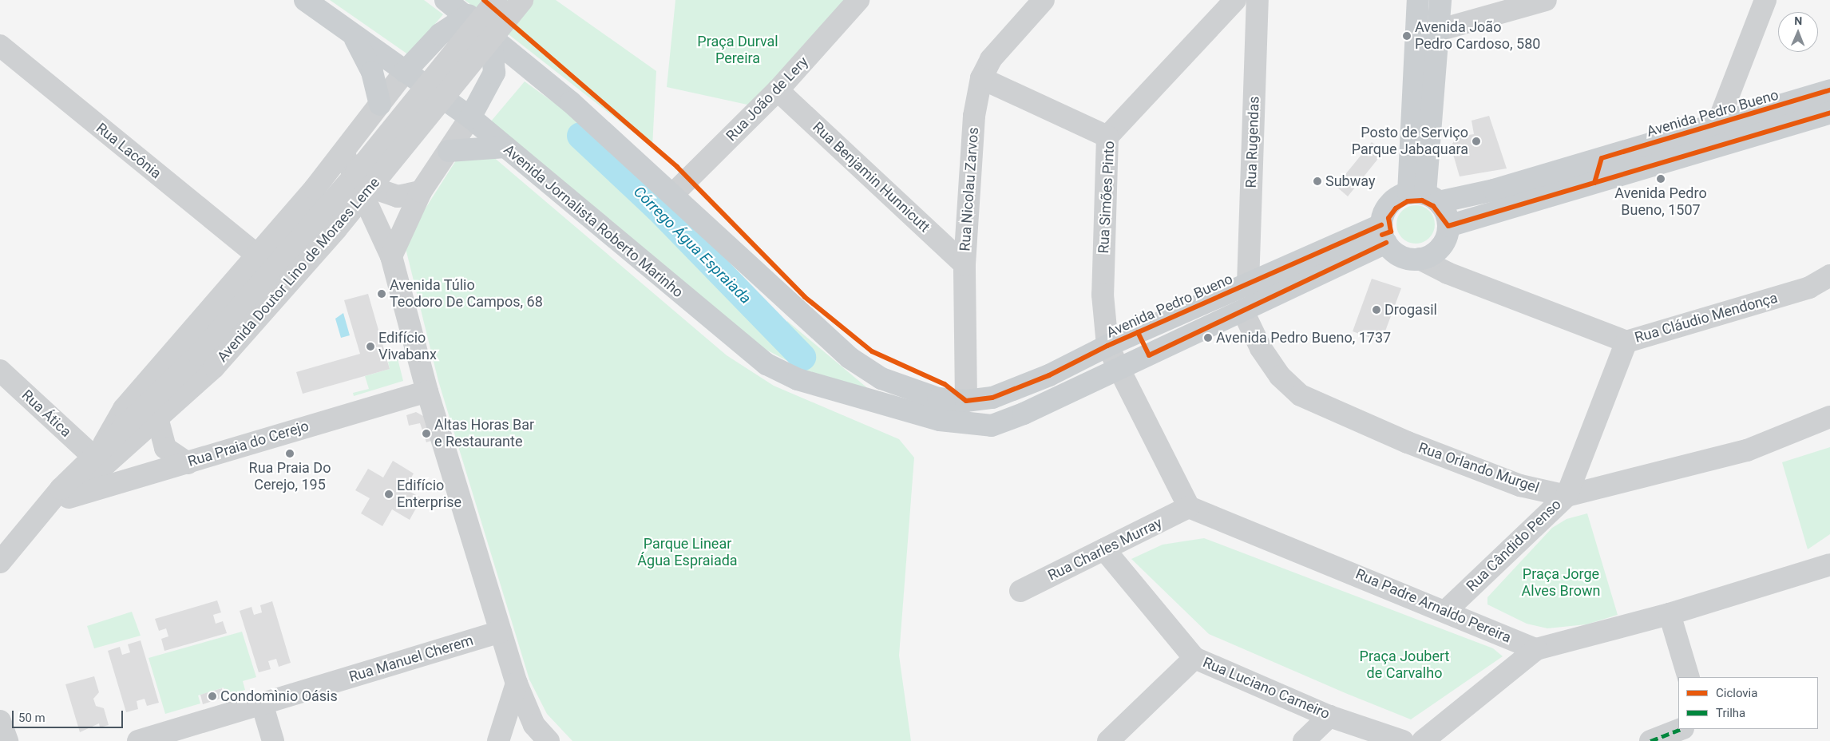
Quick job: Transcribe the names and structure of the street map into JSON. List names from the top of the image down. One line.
{"streets":{"main road":["Avenida Pedro Bueno","Avenida Jornalista Roberto Marinho"],"street":["Rua João de Lery","Rua Rugendas","Rua Lacônia","Rua Benjamin Hunnicutt","Rua Nicolau Zarvos","Rua Simões Pinto","Avenida Doutor Lino de Moraes Leme","Rua Cláudio Mendonça","Rua Ática","Rua Praia do Cerejo","Rua Orlando Murgel","Rua Cândido Penso","Rua Charles Murray","Rua Padre Arnaldo Pereira","Rua Manuel Cherem","Rua Luciano Carneiro"]},"crossings":[["Rua João de Lery","Avenida Pedro Bueno"],["Rua João de Lery","Rua Benjamin Hunnicutt"],["Avenida Pedro Bueno","Rua Rugendas"],["Avenida Pedro Bueno","Rua Nicolau Zarvos"],["Avenida Pedro Bueno","Rua Simões Pinto"],["Avenida Pedro Bueno","Rua Cláudio Mendonça"],["Rua Lacônia","Avenida Doutor Lino de Moraes Leme"],["Rua Benjamin Hunnicutt","Rua Nicolau Zarvos"],["Rua Simões Pinto","Avenida Jornalista Roberto Marinho"],["Avenida Jornalista Roberto Marinho","Avenida Doutor Lino de Moraes Leme"],["Avenida Doutor Lino de Moraes Leme","Rua Ática"],["Avenida Doutor Lino de Moraes Leme","Rua Praia do Cerejo"],["Rua Cláudio Mendonça","Rua Cândido Penso"],["Rua Orlando Murgel","Rua Cândido Penso"],["Rua Cândido Penso","Rua Padre Arnaldo Pereira"],["Rua Charles Murray","Rua Padre Arnaldo Pereira"],["Rua Charles Murray","Rua Luciano Carneiro"]],"water":["Córrego Água Espraiada"],"parks":["Praça Durval Pereira","Parque Linear Água Espraiada","Praça Jorge Alves Brown","Praça Joubert de Carvalho"],"places":["Avenida João Pedro Cardoso, 580","Posto de Serviço Parque Jabaquara","Avenida Pedro Bueno, 1507","Subway","Avenida Túlio Teodoro De Campos, 68","Drogasil","Avenida Pedro Bueno, 1737","Edifício Vivabanx","Altas Horas Bar e Restaurante","Rua Praia Do Cerejo, 195","Edifício Enterprise","Condomìnio Oásis"],"legend":["Ciclovia","Trilha"],"scale_bar":"50 m","north":"top"}
